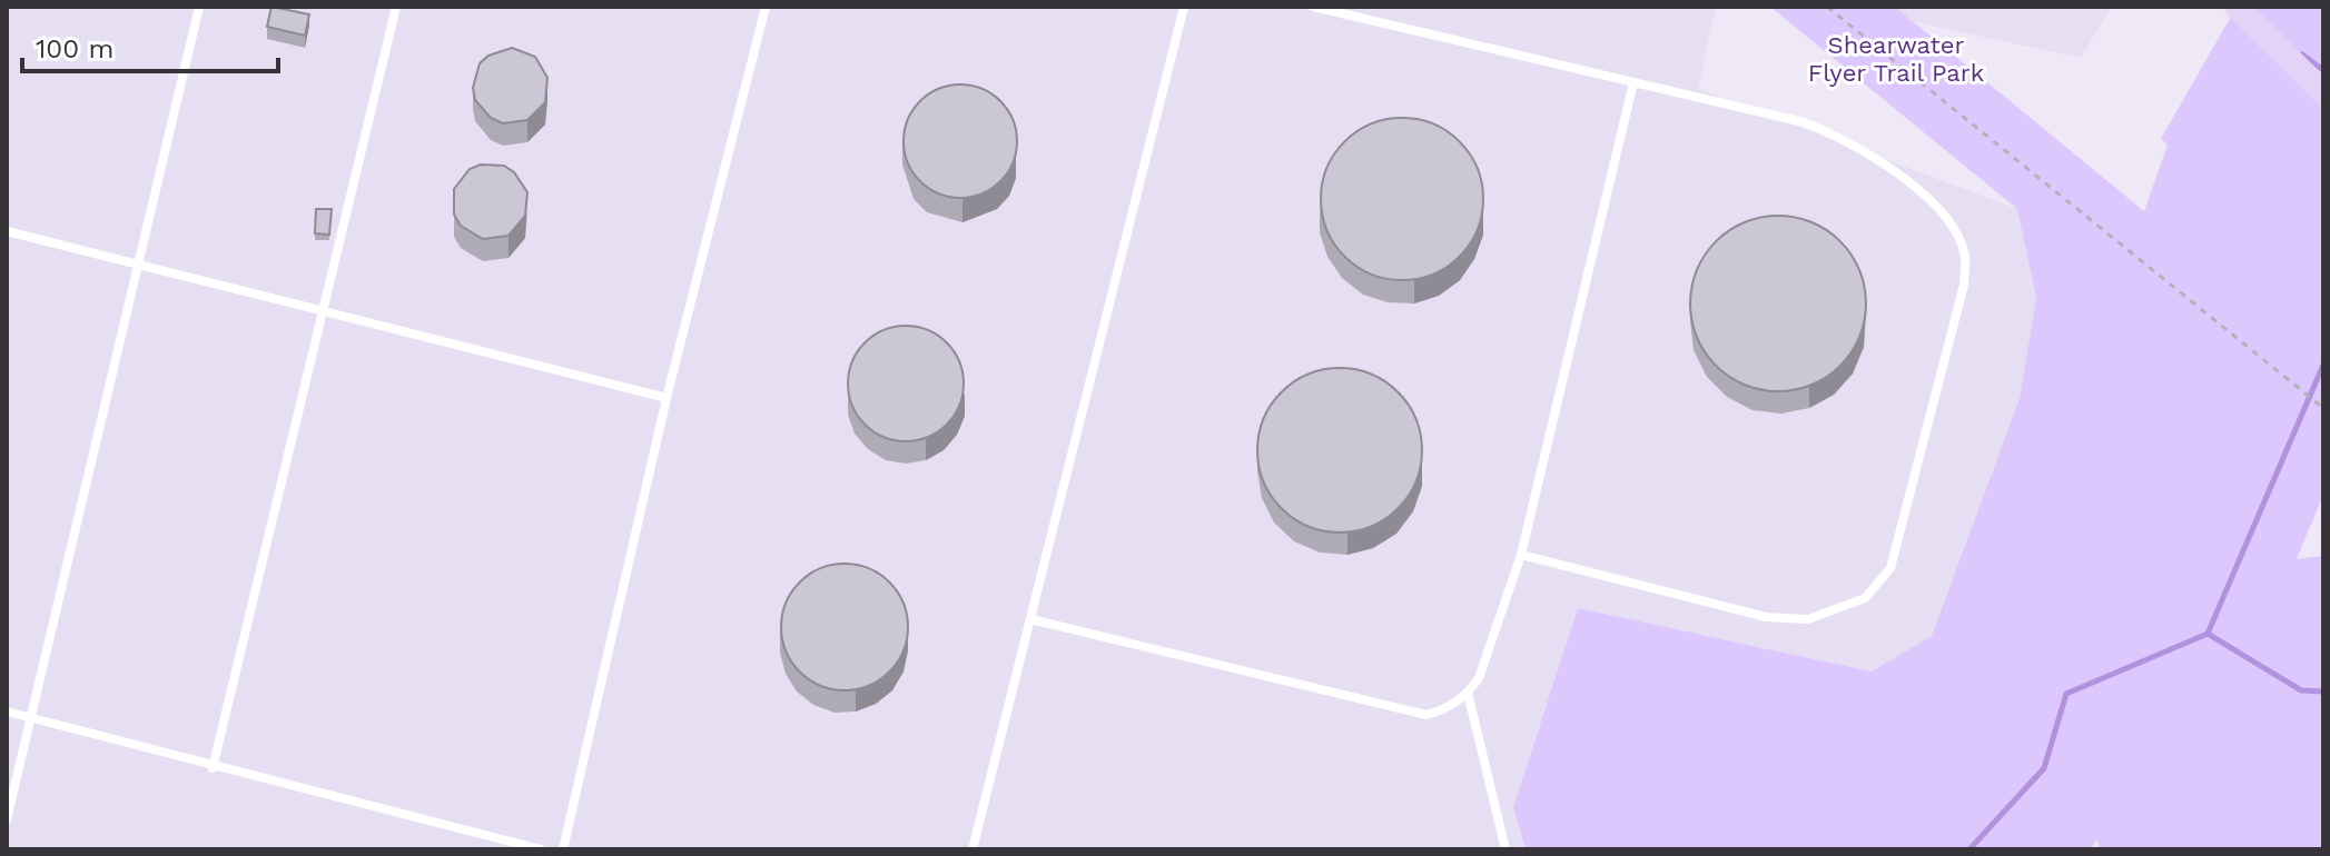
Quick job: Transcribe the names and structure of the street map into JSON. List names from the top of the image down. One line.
{"parks":["Shearwater Flyer Trail Park"],"scale_bar":"100 m"}
